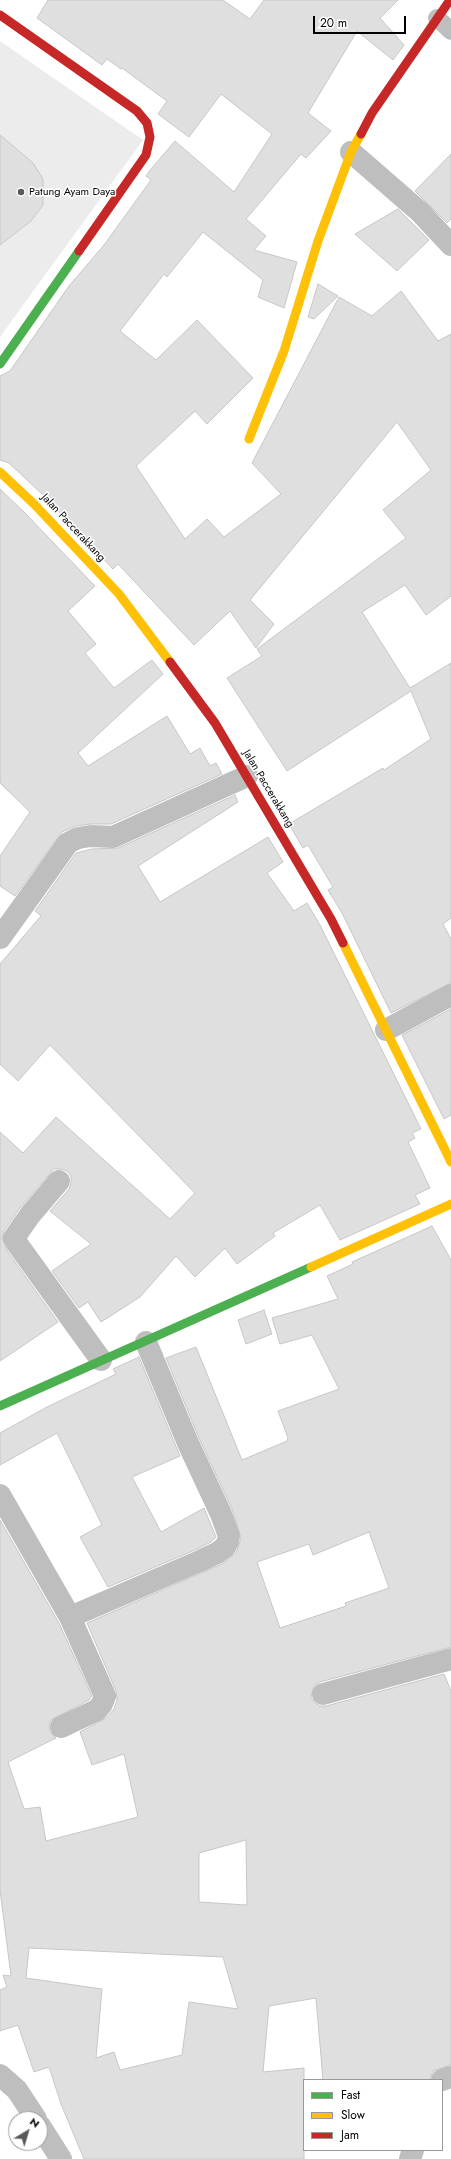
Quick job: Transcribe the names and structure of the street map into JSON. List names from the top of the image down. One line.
{"streets":{"street":["Jalan Paccerakkang"]},"places":["Patung Ayam Daya"],"legend":["Fast","Slow","Jam"],"scale_bar":"20 m","north":"top right"}
